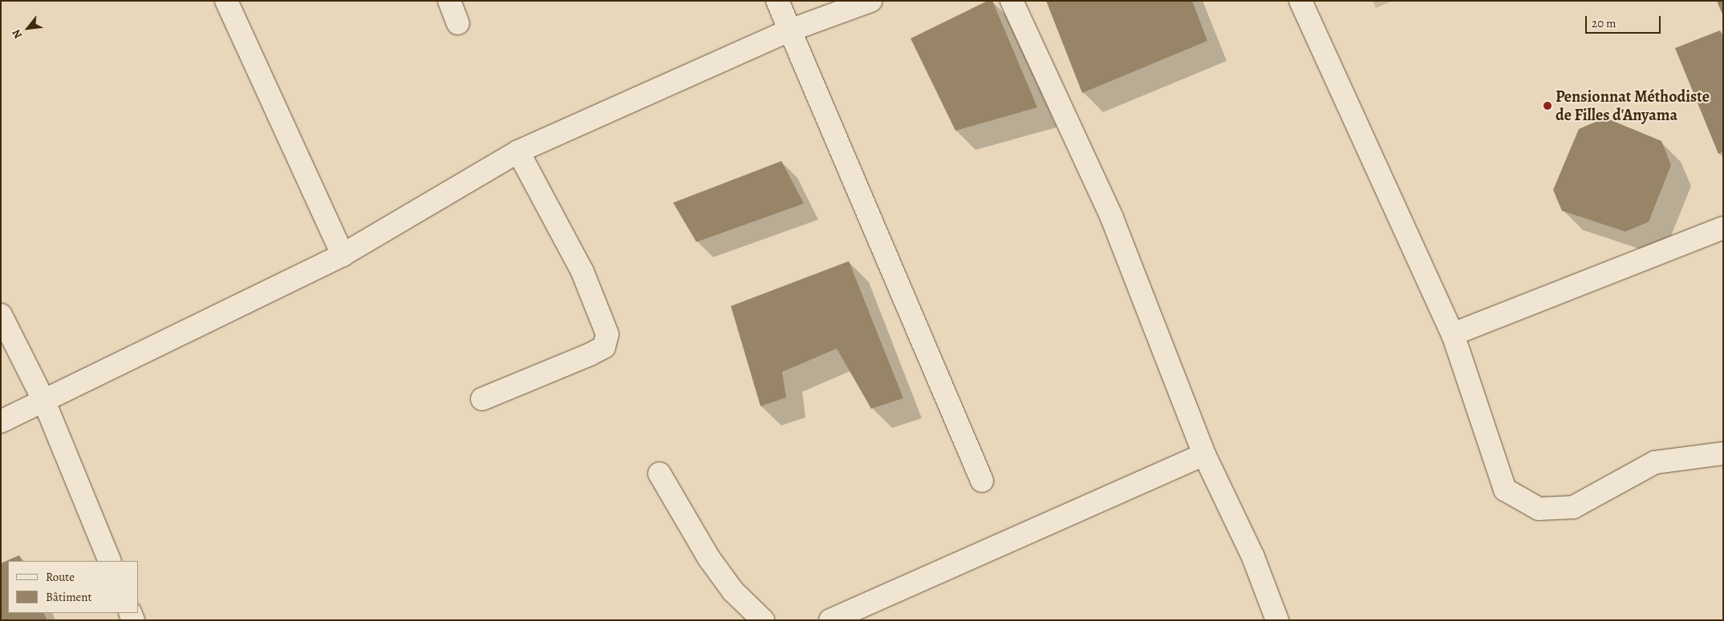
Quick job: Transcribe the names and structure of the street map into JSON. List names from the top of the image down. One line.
{"places":["Pensionnat Méthodiste de Filles d'Anyama"],"legend":["Route","Bâtiment"],"scale_bar":"20 m","north":"bottom left"}
